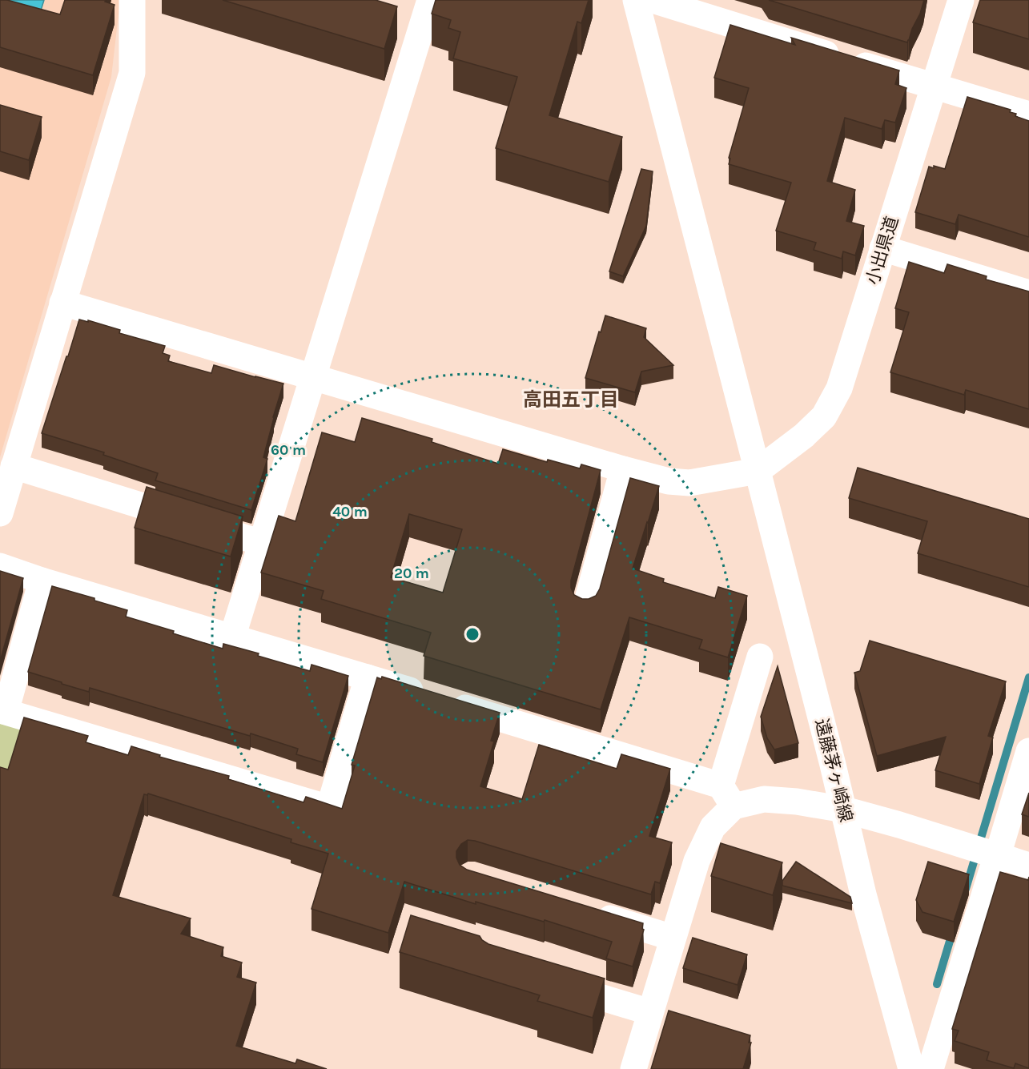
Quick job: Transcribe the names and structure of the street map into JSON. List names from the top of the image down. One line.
{"streets":{"street":["小出県道","遠藤茅ヶ崎線"]},"crossings":[["小出県道","遠藤茅ヶ崎線"]],"districts":["高田五丁目"],"rings":["60 m","40 m","20 m"]}
